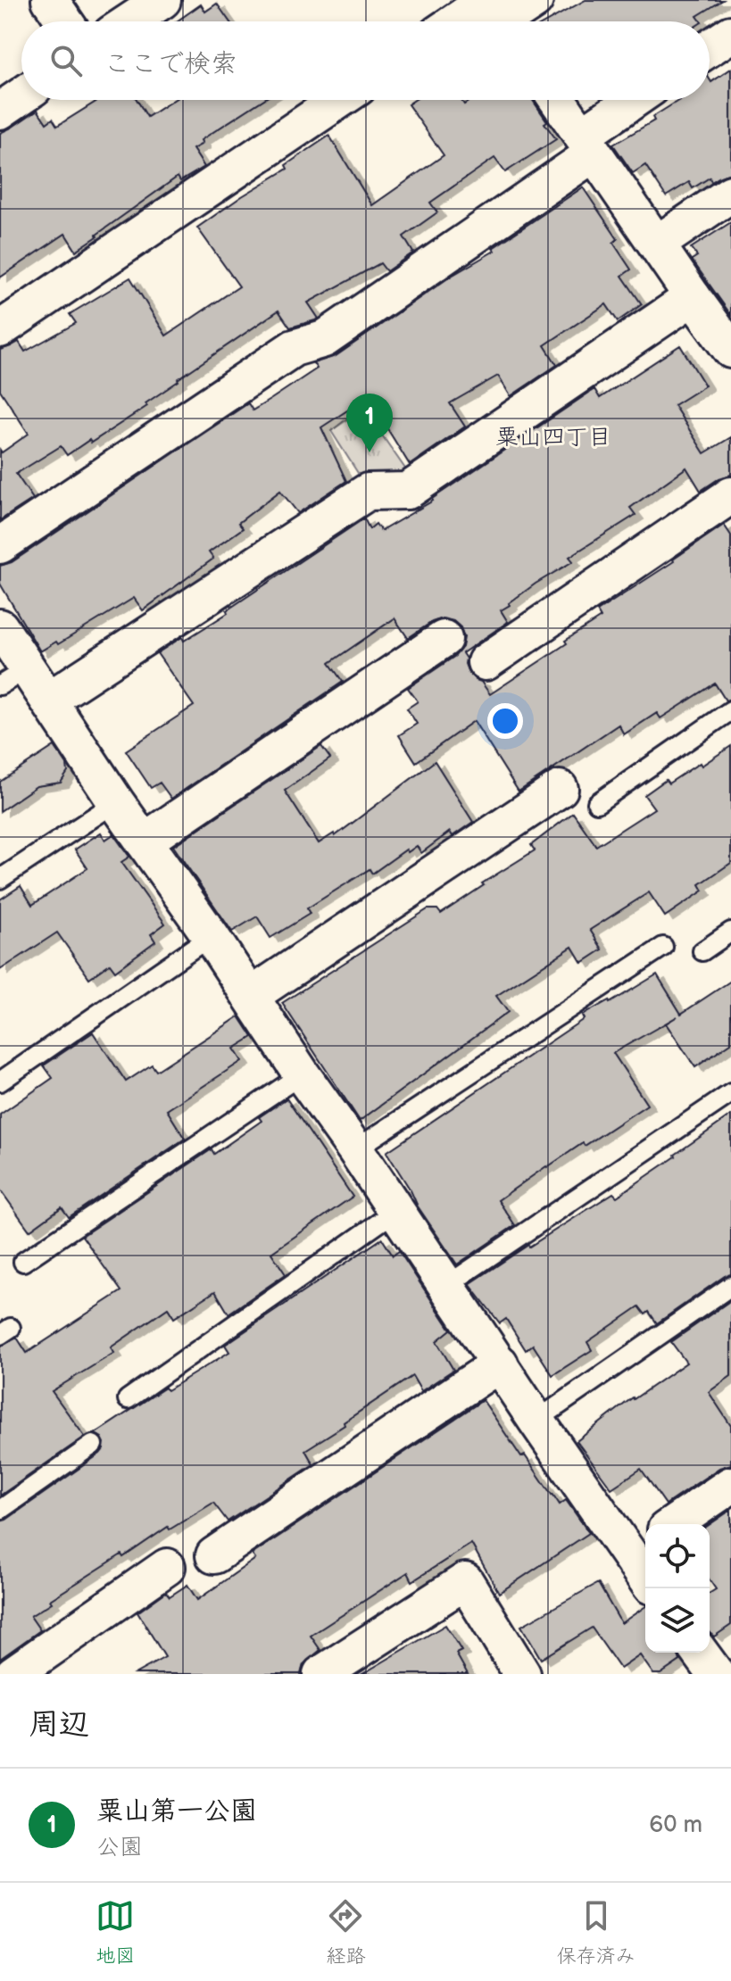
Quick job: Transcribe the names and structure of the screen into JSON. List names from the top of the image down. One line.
{"districts":["粟山四丁目"],"page":{"search":"ここで検索","pins":"1","heading":"周辺","list":[{"mark":"1","name":"粟山第一公園","note":"公園","value":"60 m"}],"nav":["地図","経路","保存済み"]}}
